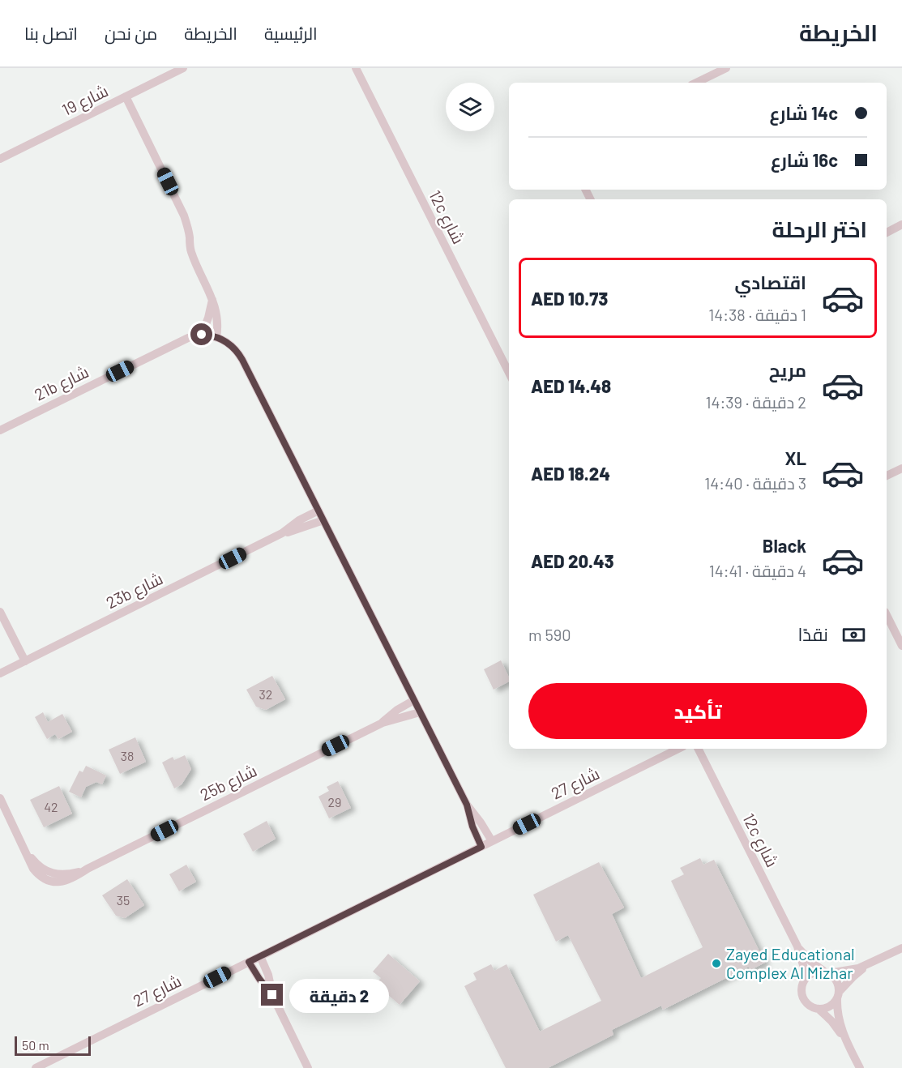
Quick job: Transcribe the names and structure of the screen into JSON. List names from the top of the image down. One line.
{"streets":{"street":["شارع 19","12c شارع","21b شارع","23b شارع","25b شارع","شارع 27"]},"places":["Zayed Educational Complex Al Mizhar"],"house_numbers":["32","38","29","42","35"],"scale_bar":"50 m","page":{"header":"الخريطة","nav":["الرئيسية","الخريطة","من نحن","اتصل بنا"],"banner":["14c شارع","16c شارع"],"heading":"اختر الرحلة","list":[{"name":"اقتصادي","note":"1 دقيقة · 14:38","value":"AED 10.73"},{"name":"مريح","note":"2 دقيقة · 14:39","value":"AED 14.48"},{"name":"XL","note":"3 دقيقة · 14:40","value":"AED 18.24"},{"name":"Black","note":"4 دقيقة · 14:41","value":"AED 20.43"}],"pay":["نقدًا","590 m"],"buttons":"تأكيد","bubble":"2 دقيقة","scale":"50 m"}}
